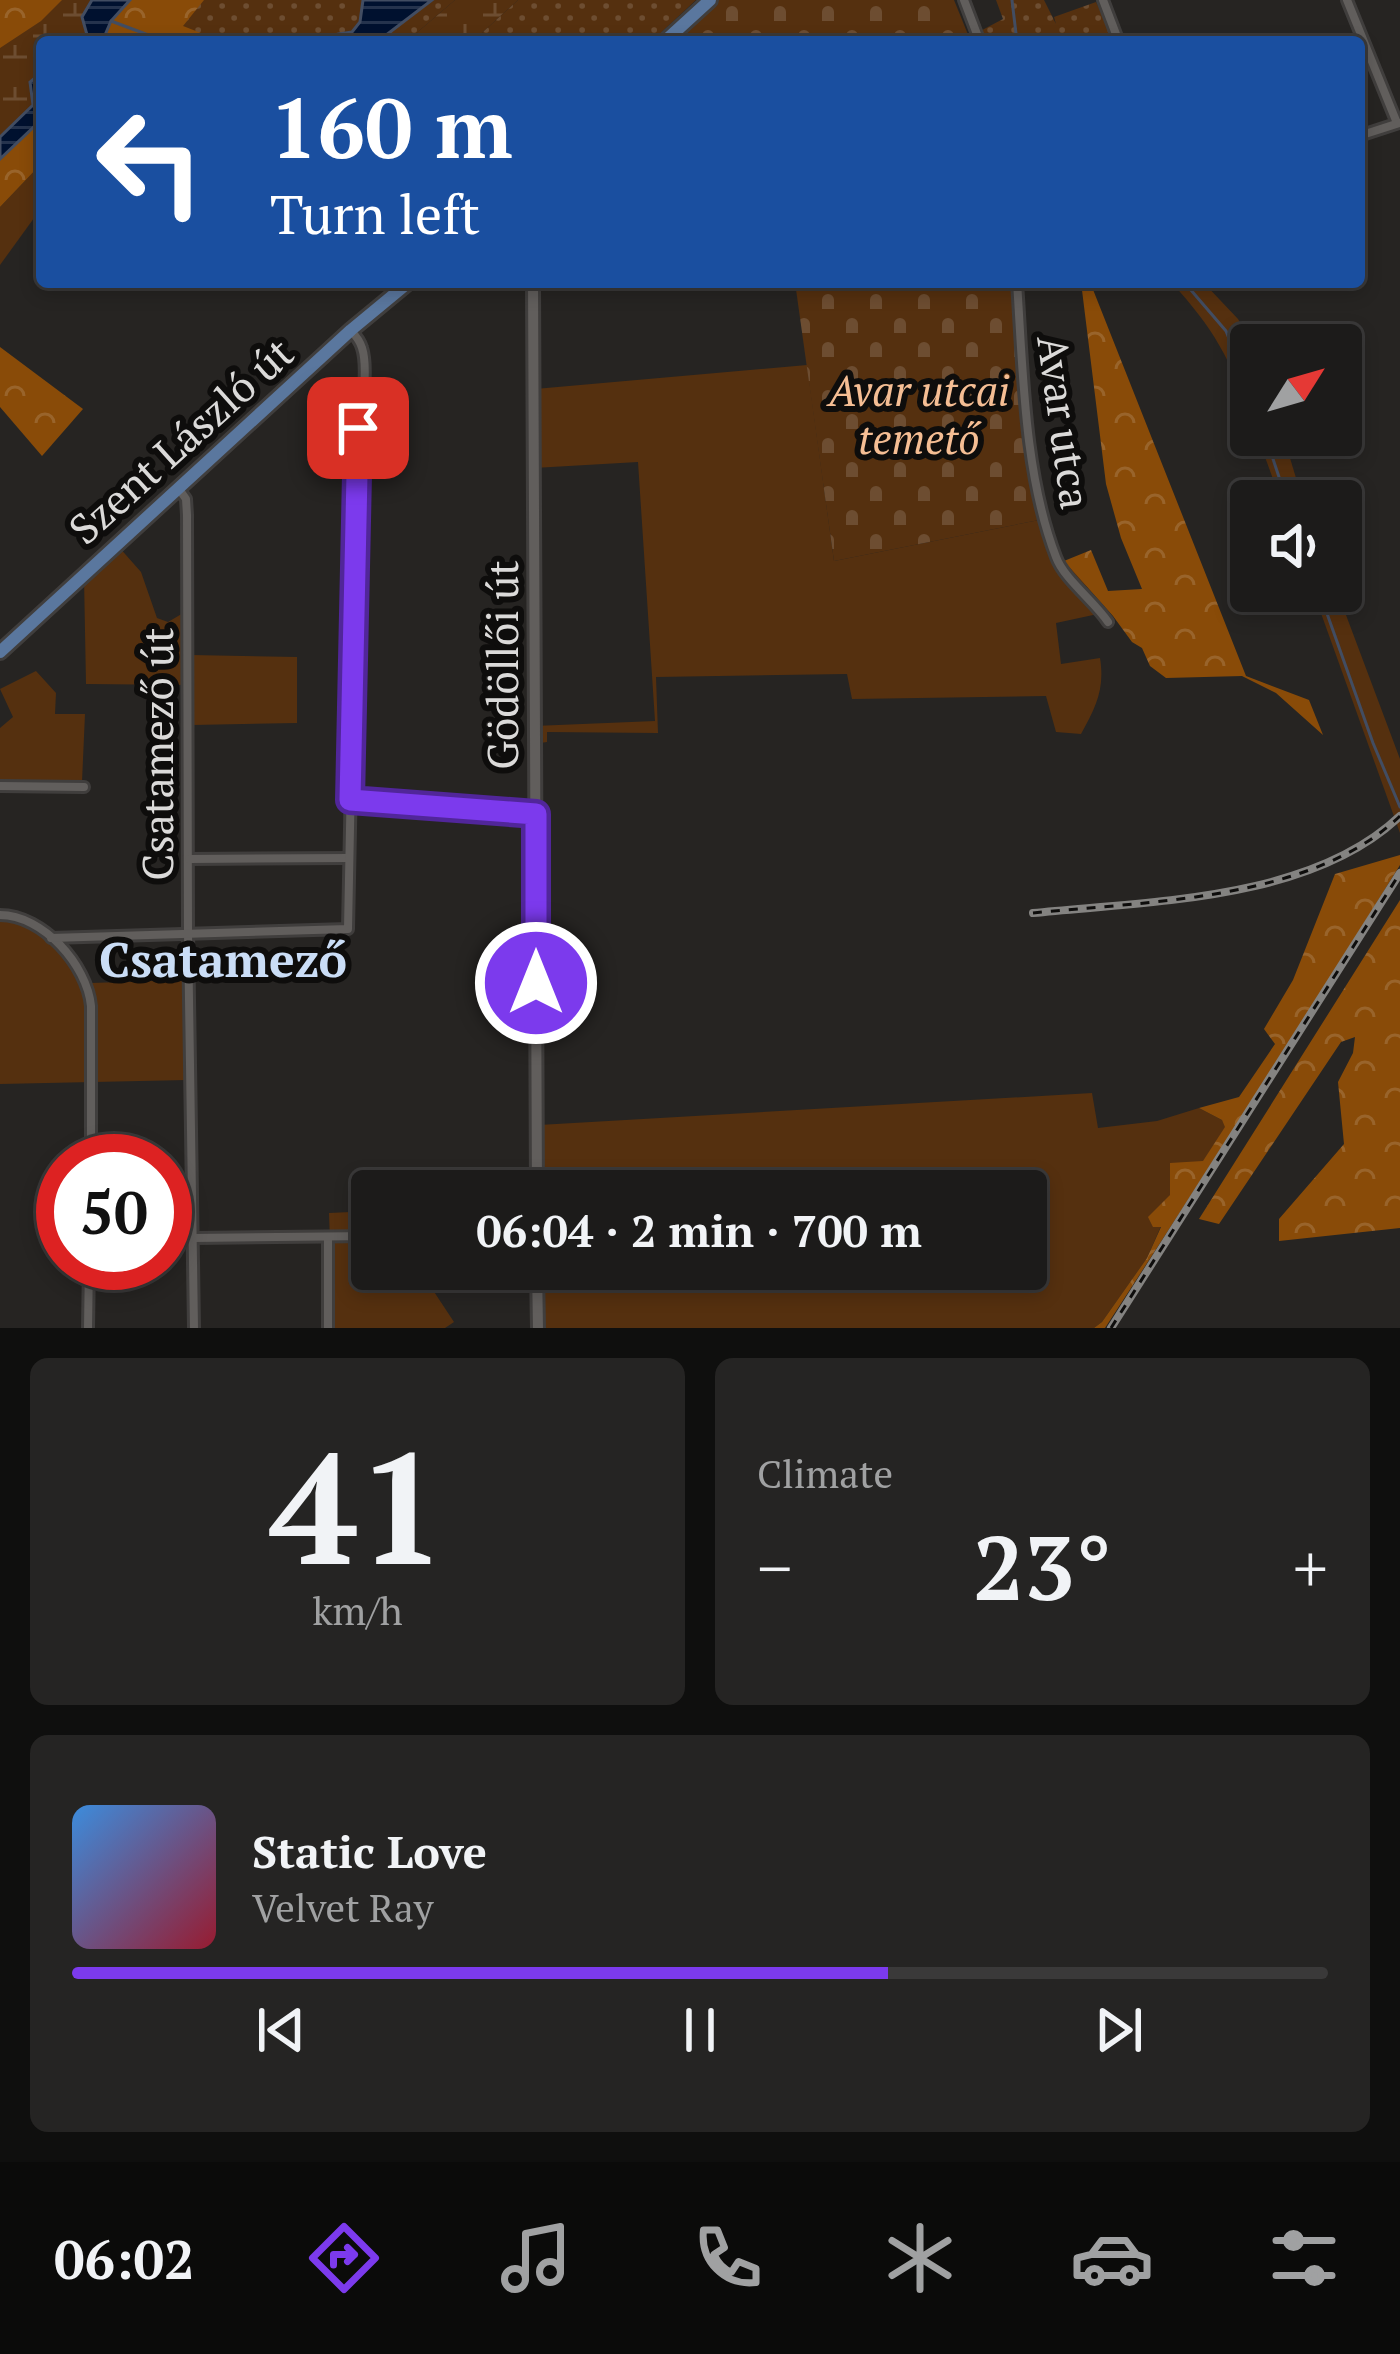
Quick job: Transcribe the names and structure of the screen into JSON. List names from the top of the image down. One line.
{"streets":{"main road":["Szent László út","Gödöllői út"],"street":["Avar utca","Csatamező út"]},"crossings":[["Szent László út","Csatamező út"]],"districts":["Csatamező"],"parks":["Avar utcai temető"],"north":"top right","page":{"turn":["160 m","Turn left"],"limit":"50","trip":"06:04 · 2 min · 700 m","tile":[["41","km/h"],"Climate"],"heat":["−","23°","+"],"song":["Static Love","Velvet Ray"],"tabs":"06:02"}}
